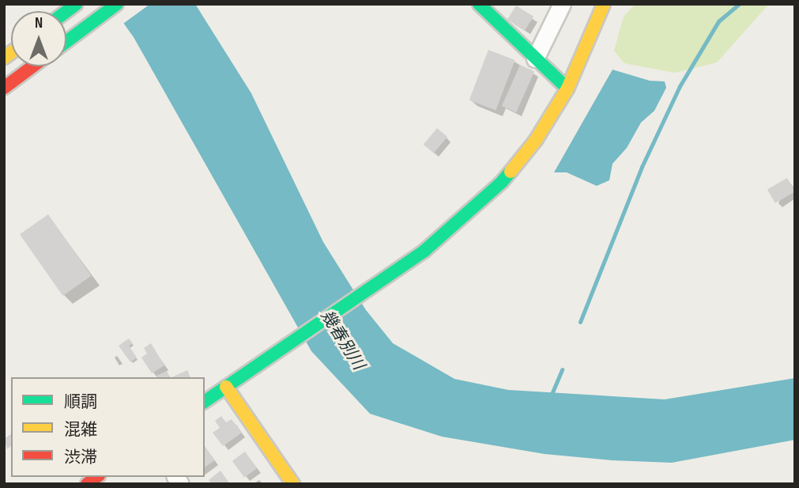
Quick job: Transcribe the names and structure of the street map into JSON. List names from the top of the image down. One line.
{"water":["幾春別川"],"legend":["順調","混雑","渋滞"],"north":"top"}
